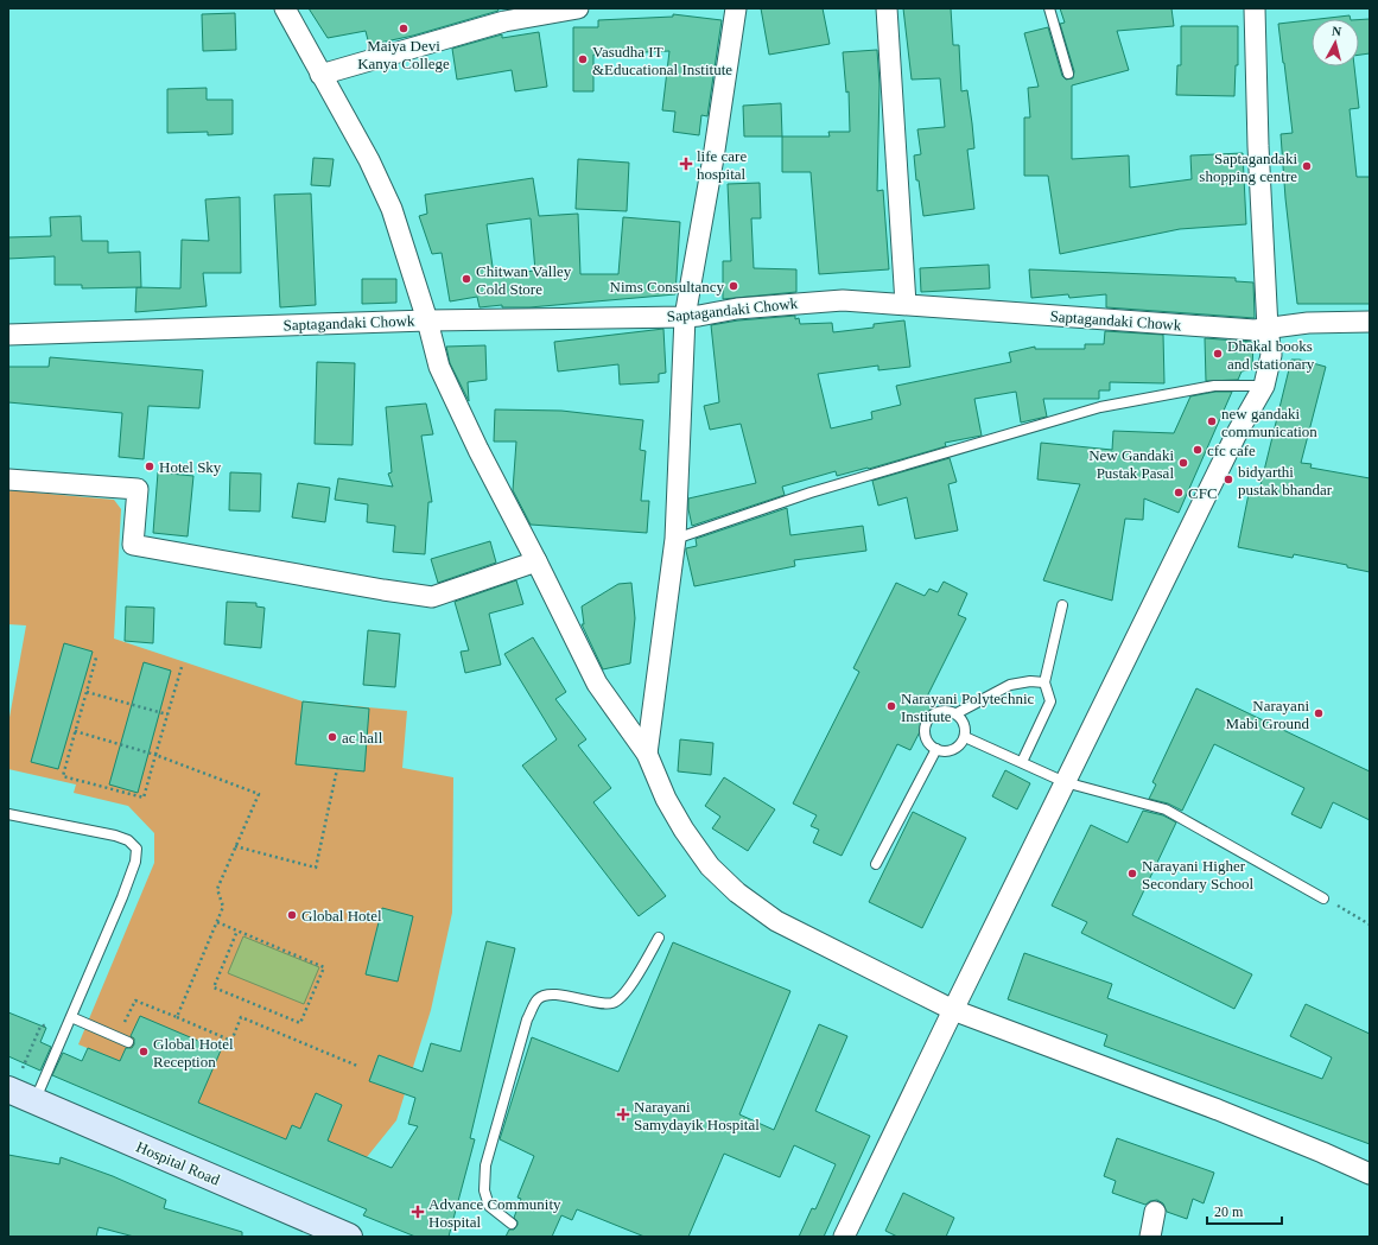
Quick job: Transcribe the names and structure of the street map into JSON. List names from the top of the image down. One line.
{"streets":{"street":["Saptagandaki Chowk","Hospital Road"]},"places":{"other":["Maiya Devi Kanya College","Vasudha IT &Educational Institute","Saptagandaki shopping centre","Chitwan Valley Cold Store","Nims Consultancy","Dhakal books and stationary","new gandaki communication","cfc cafe","New Gandaki Pustak Pasal","Hotel Sky","bidyarthi pustak bhandar","CFC","Narayani Polytechnic Institute","Narayani Mabi Ground","ac hall","Narayani Higher Secondary School","Global Hotel","Global Hotel Reception"],"health":["life care hospital","Narayani Samydayik Hospital","Advance Community Hospital"]},"scale_bar":"20 m","north":"top"}
